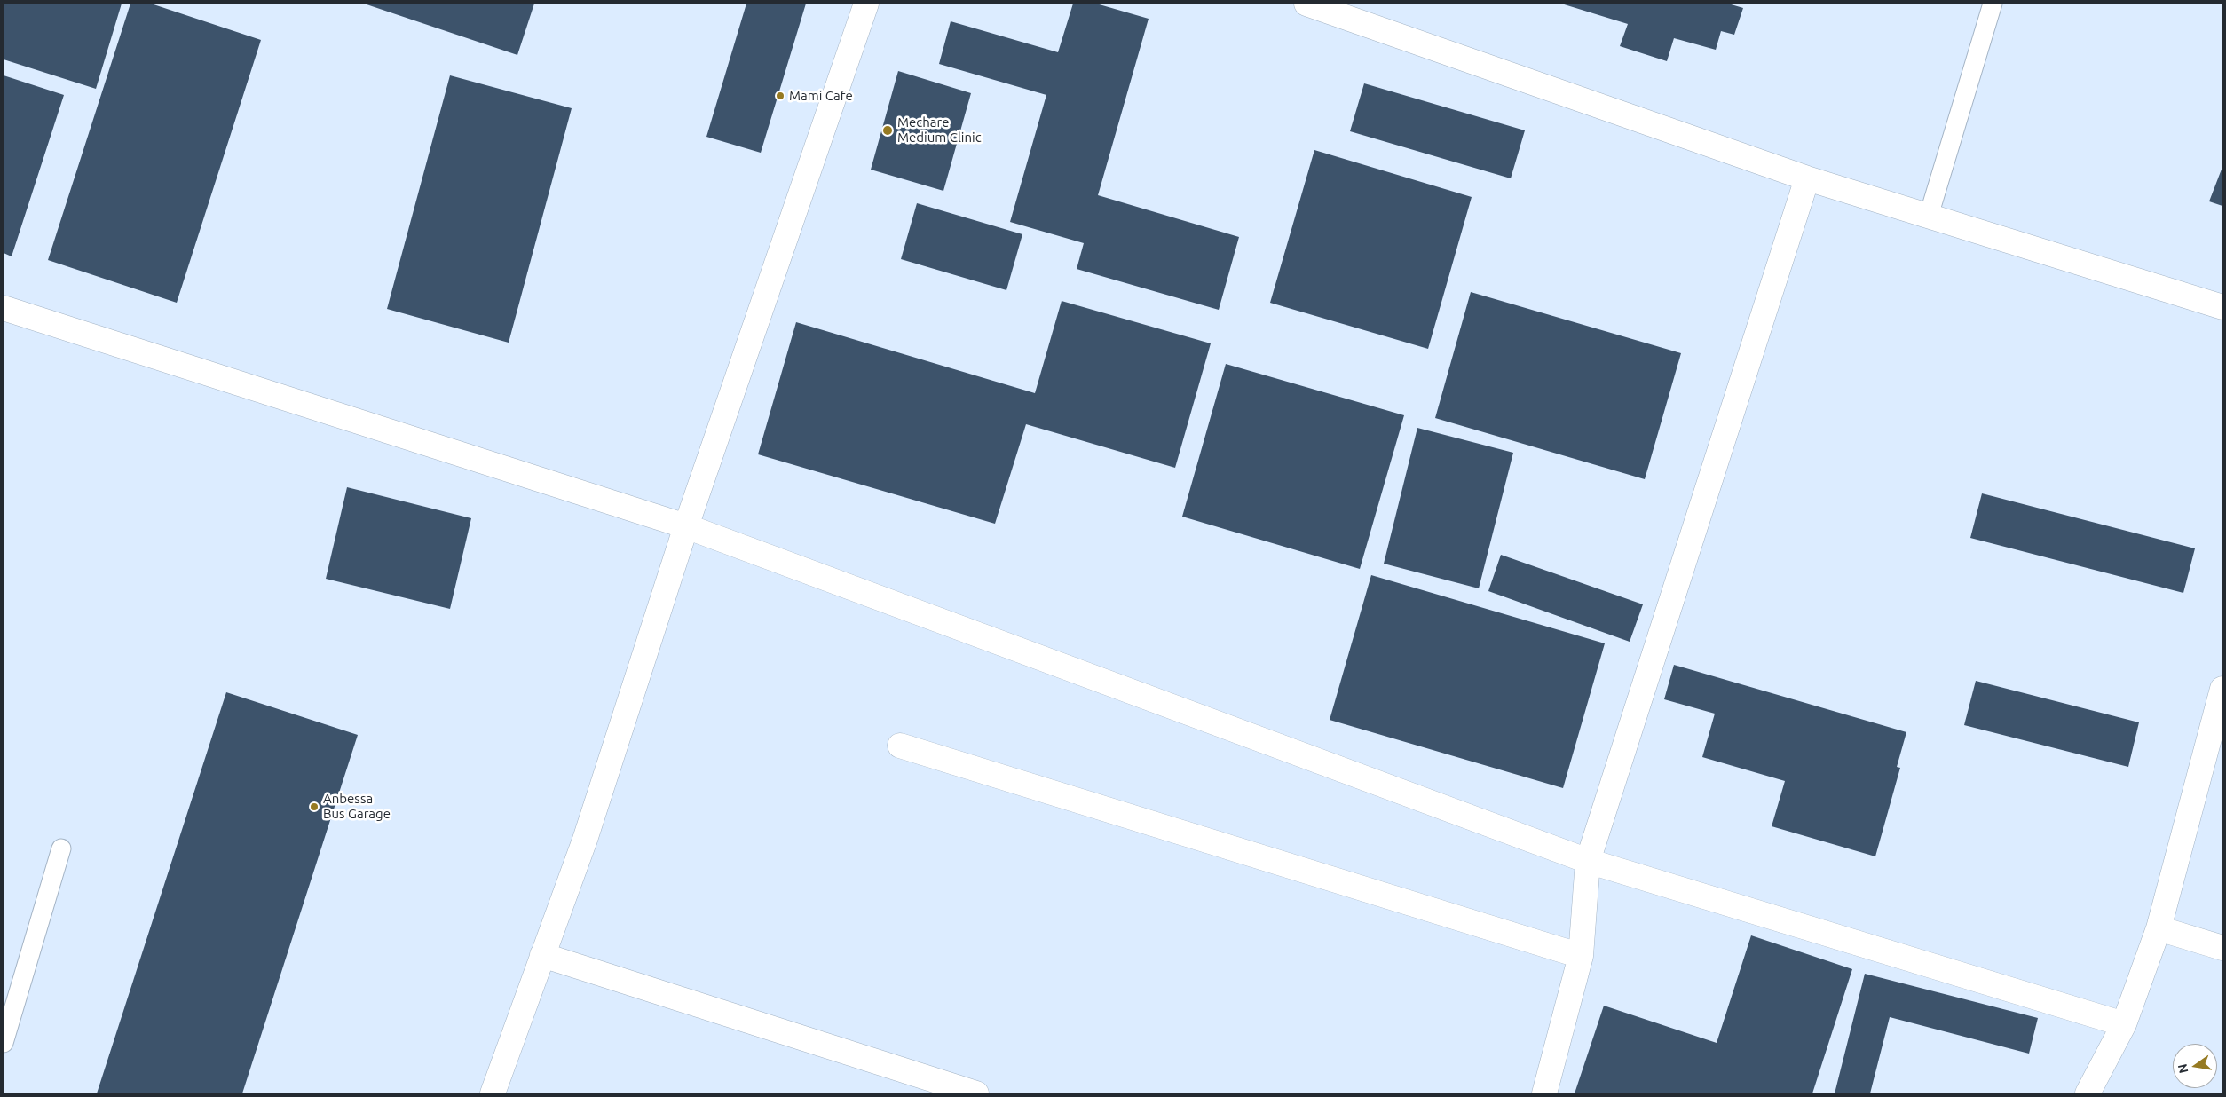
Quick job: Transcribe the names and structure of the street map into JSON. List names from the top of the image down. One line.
{"places":["Mami Cafe","Mechare Medium Clinic","Anbessa Bus Garage"],"north":"left"}
